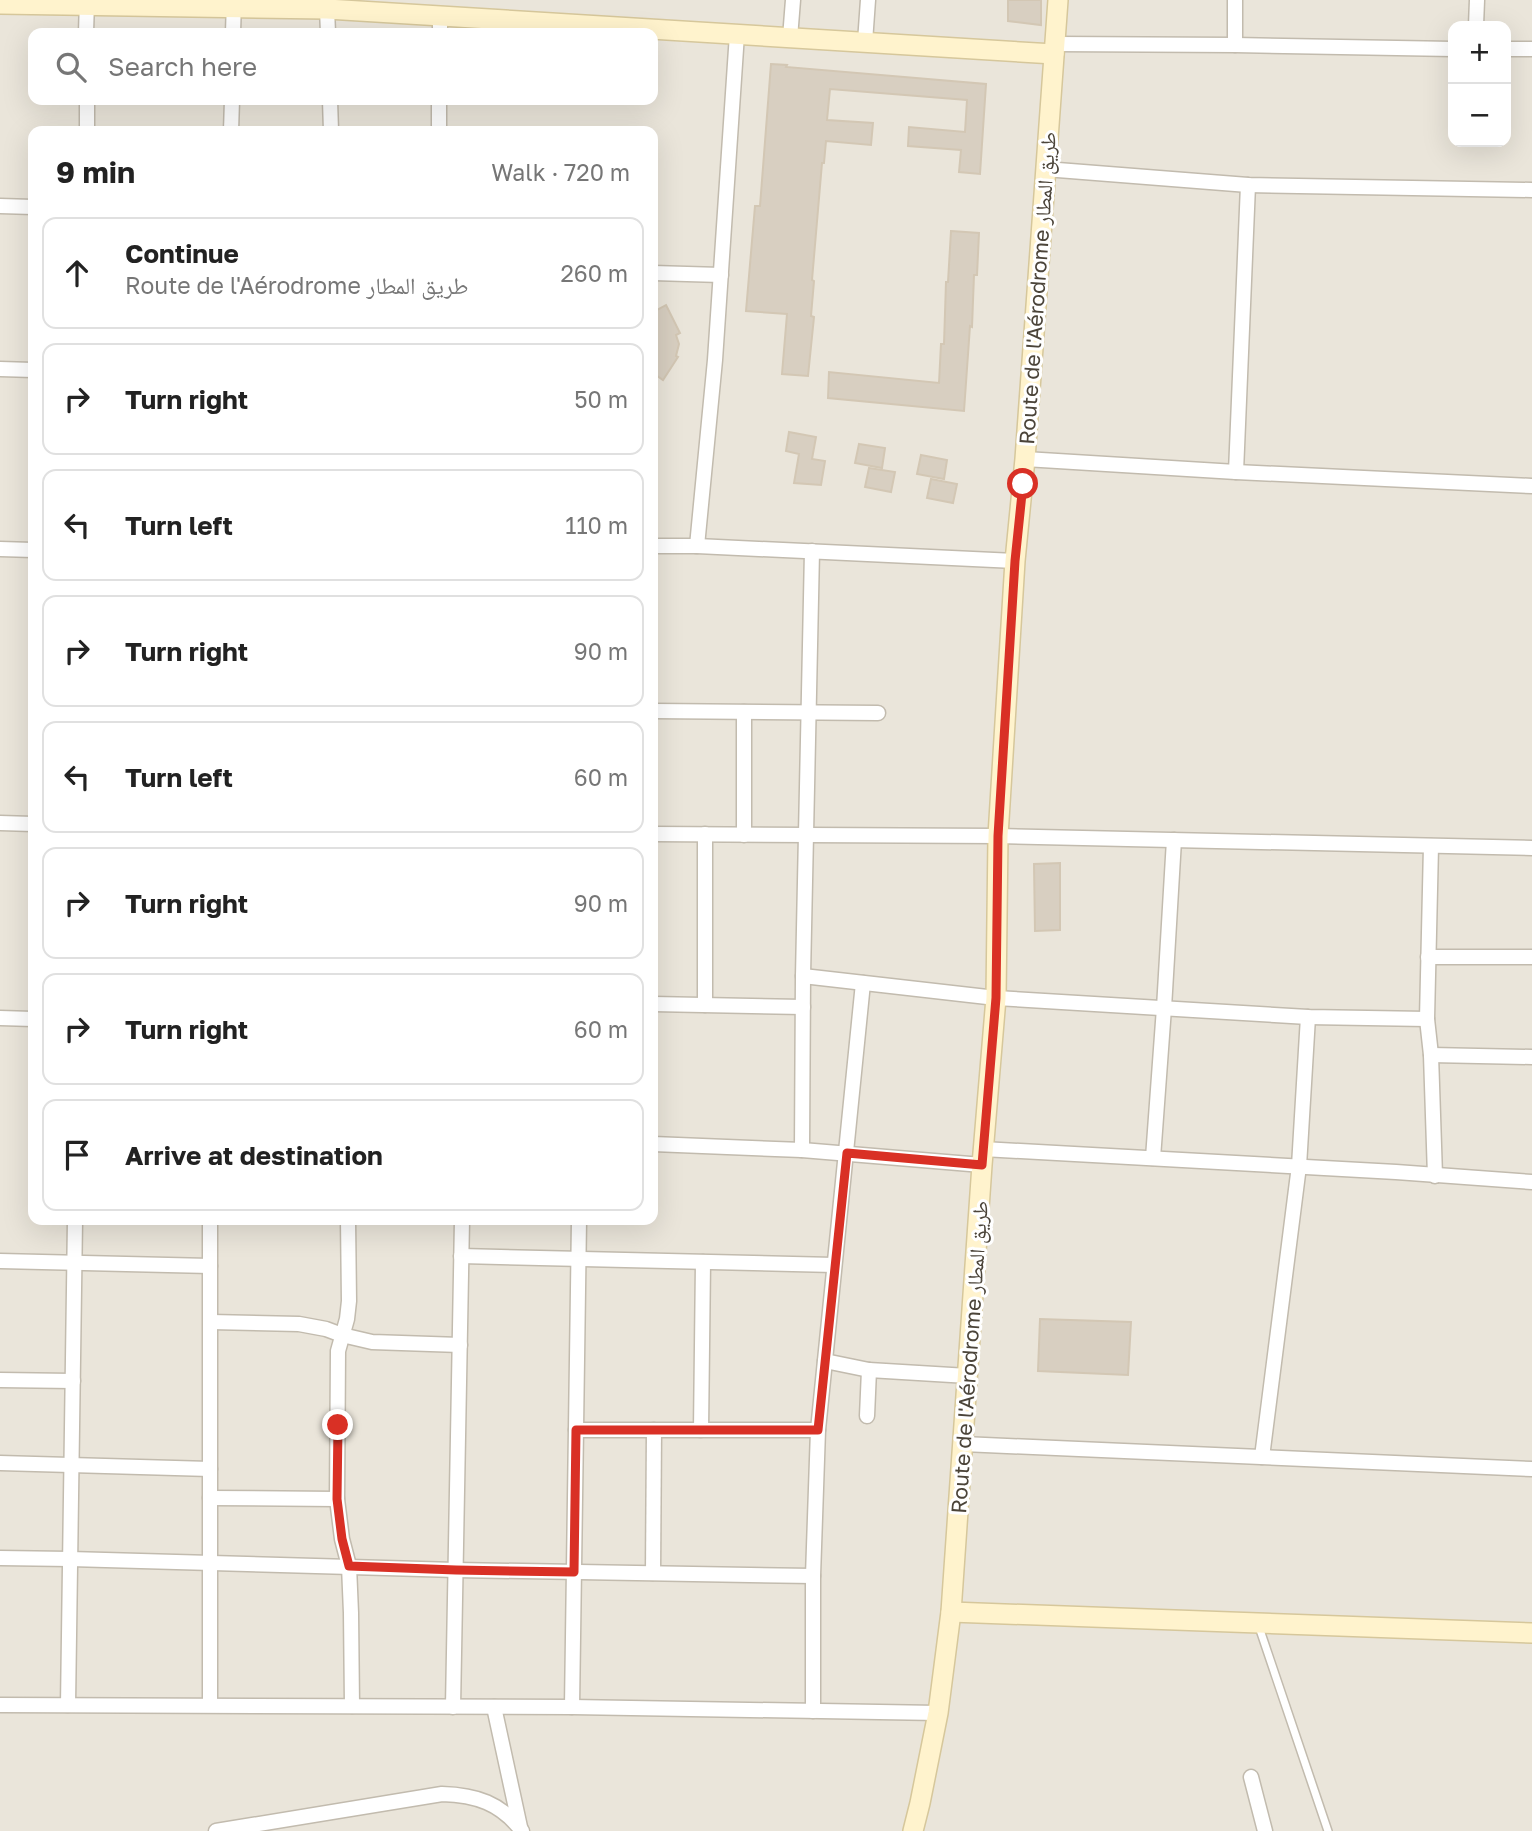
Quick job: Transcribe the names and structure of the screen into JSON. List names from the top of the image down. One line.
{"streets":{"street":["Route de l'Aérodrome طريق المطار"]},"page":{"map_buttons":["+","−"],"search":"Search here","heading":["9 min","Walk · 720 m"],"list":[["Continue","Route de l'Aérodrome طريق المطار","260 m"],["Turn right","50 m"],["Turn left","110 m"],["Turn right","90 m"],["Turn left","60 m"],["Turn right","90 m"],["Turn right","60 m"],"Arrive at destination"]}}
